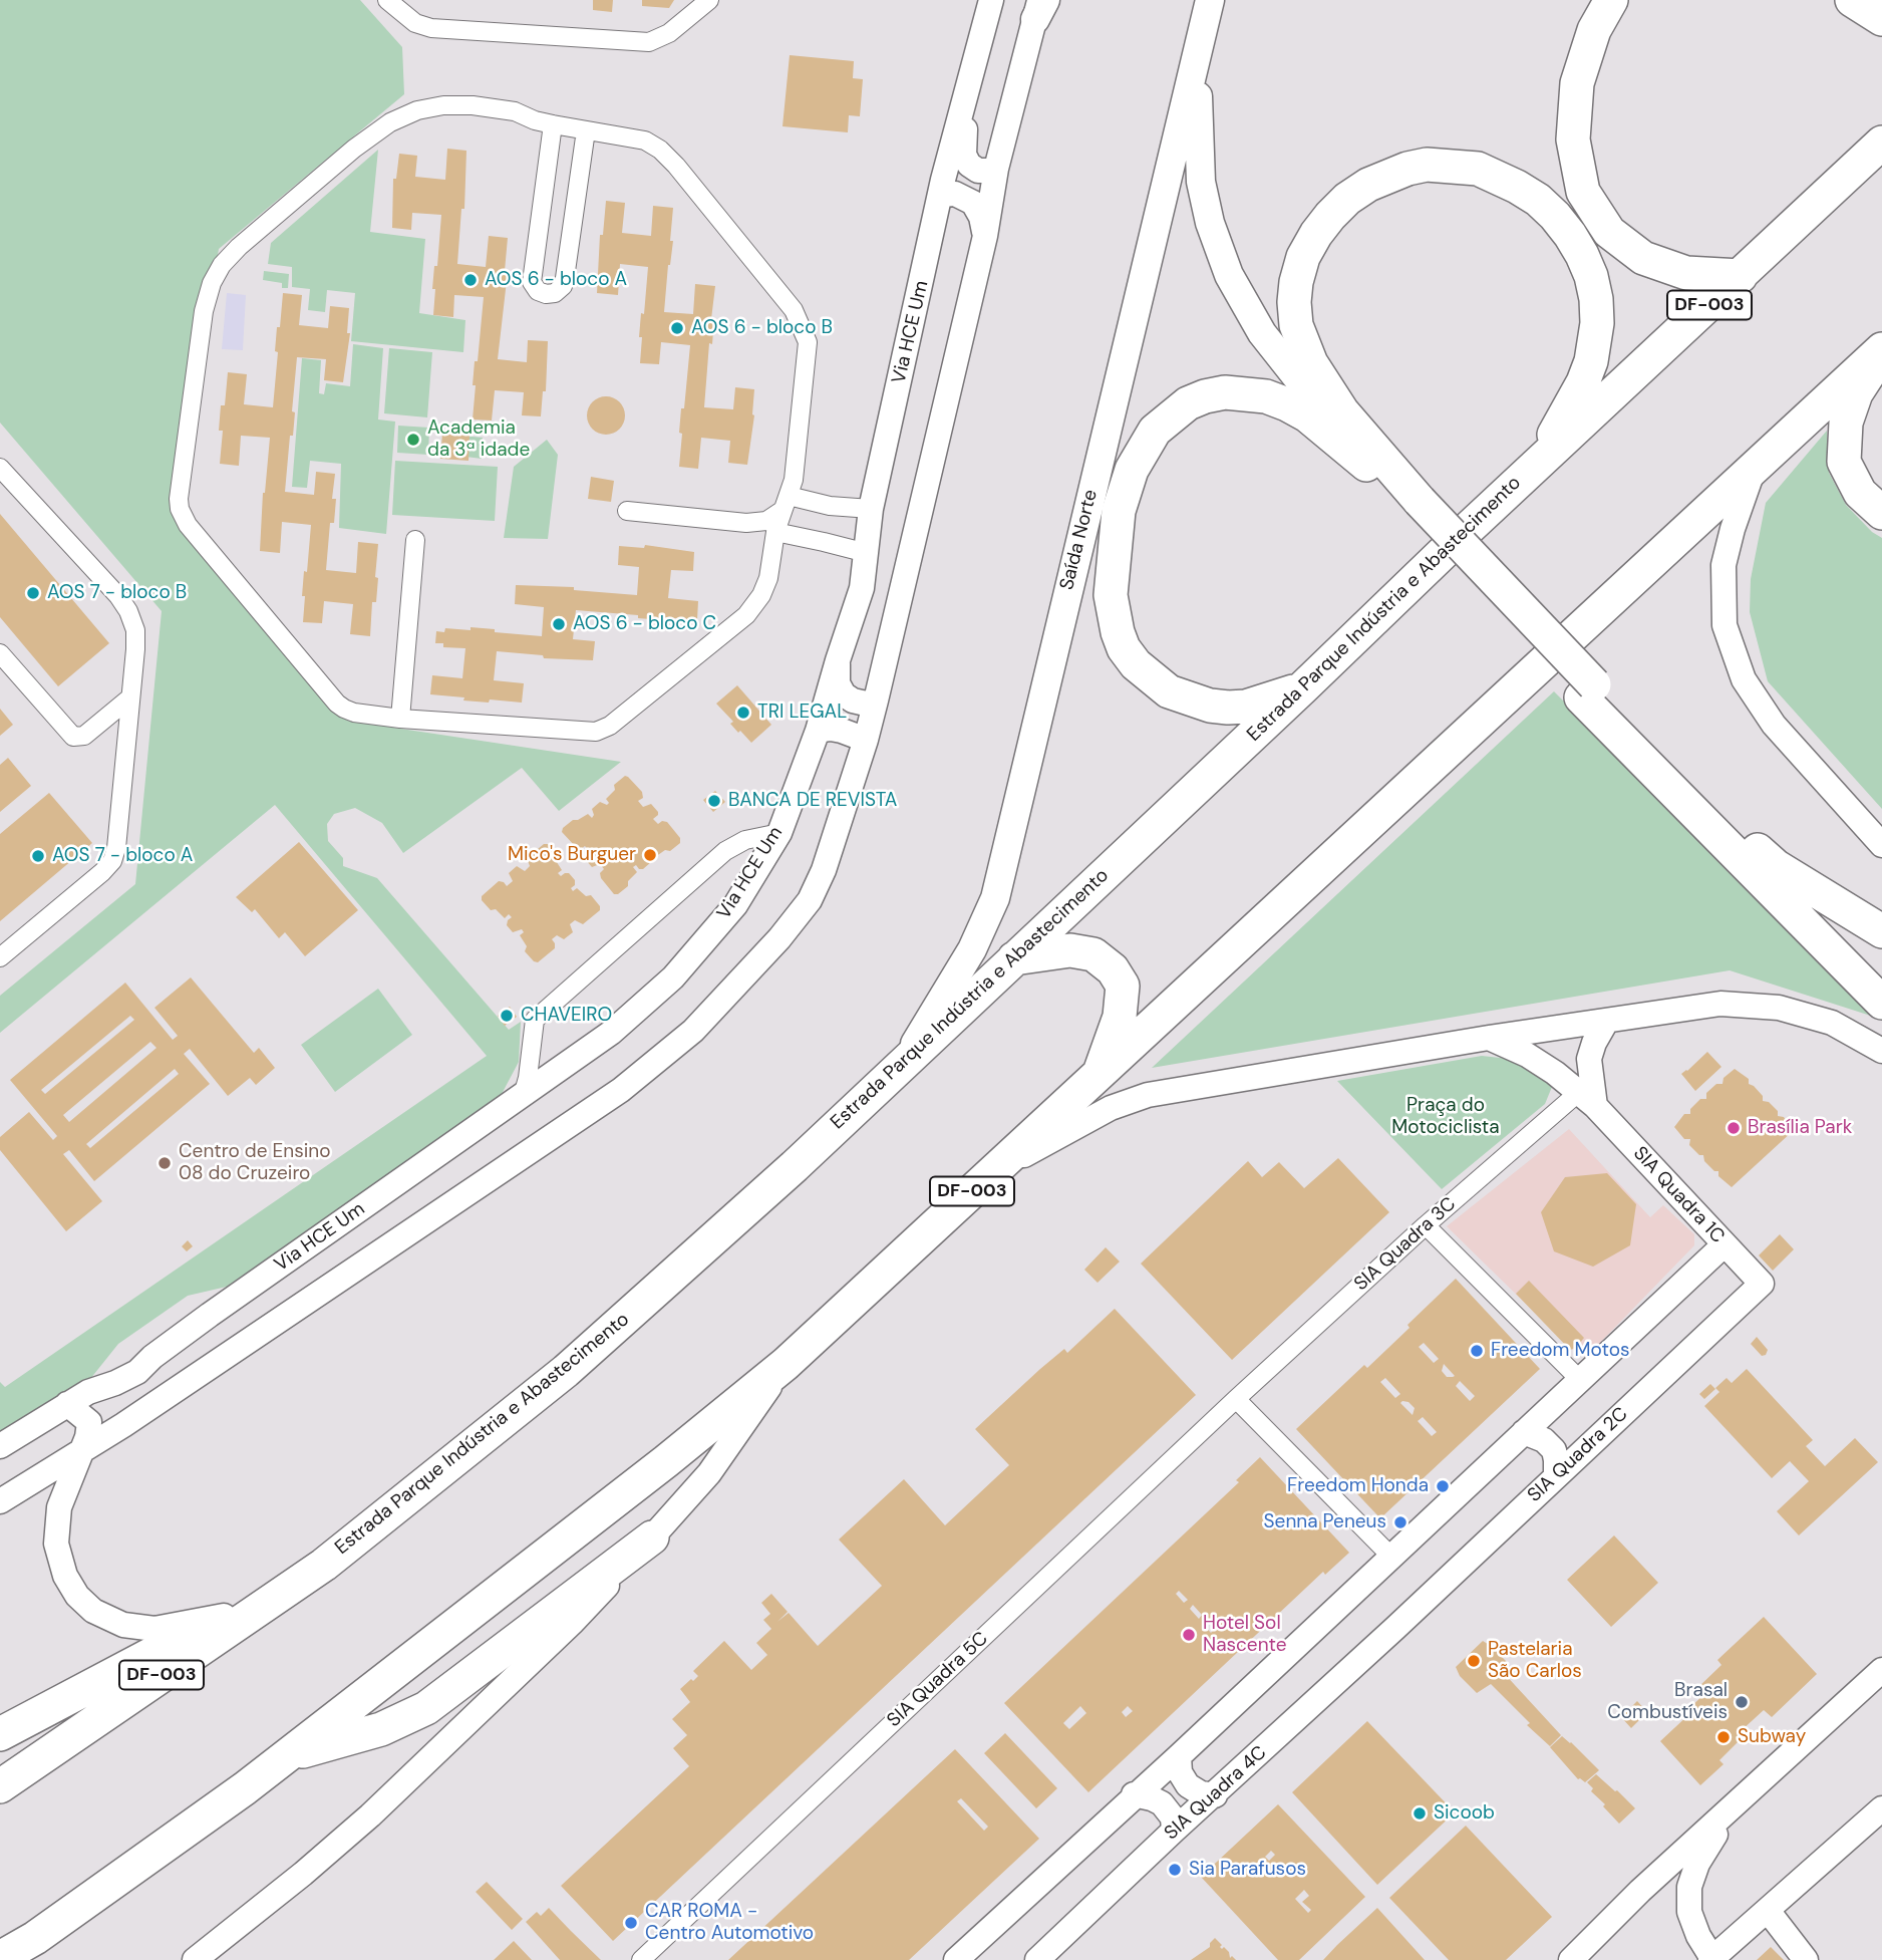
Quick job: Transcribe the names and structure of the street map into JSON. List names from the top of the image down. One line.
{"streets":{"highway":["DF-003","Estrada Parque Indústria e Abastecimento"],"main road":["Via HCE Um","Saída Norte","SIA Quadra 1C","SIA Quadra 2C","SIA Quadra 4C"],"street":["SIA Quadra 3C","SIA Quadra 5C"]},"crossings":[["Saída Norte","Estrada Parque Indústria e Abastecimento"],["SIA Quadra 1C","SIA Quadra 3C"],["SIA Quadra 1C","SIA Quadra 2C"],["SIA Quadra 3C","SIA Quadra 5C"],["SIA Quadra 2C","SIA Quadra 4C"]],"parks":["Praça do Motociclista"],"places":["AOS 6 - bloco A","AOS 6 - bloco B","Academia da 3ª idade","AOS 7 - bloco B","AOS 6 - bloco C","TRI LEGAL","BANCA DE REVISTA","Mico's Burguer","AOS 7 - bloco A","CHAVEIRO","Brasília Park","Centro de Ensino 08 do Cruzeiro","Freedom Motos","Freedom Honda","Senna Peneus","Hotel Sol Nascente","Pastelaria São Carlos","Brasal Combustíveis","Subway","Sicoob","Sia Parafusos","CAR ROMA - Centro Automotivo"]}
